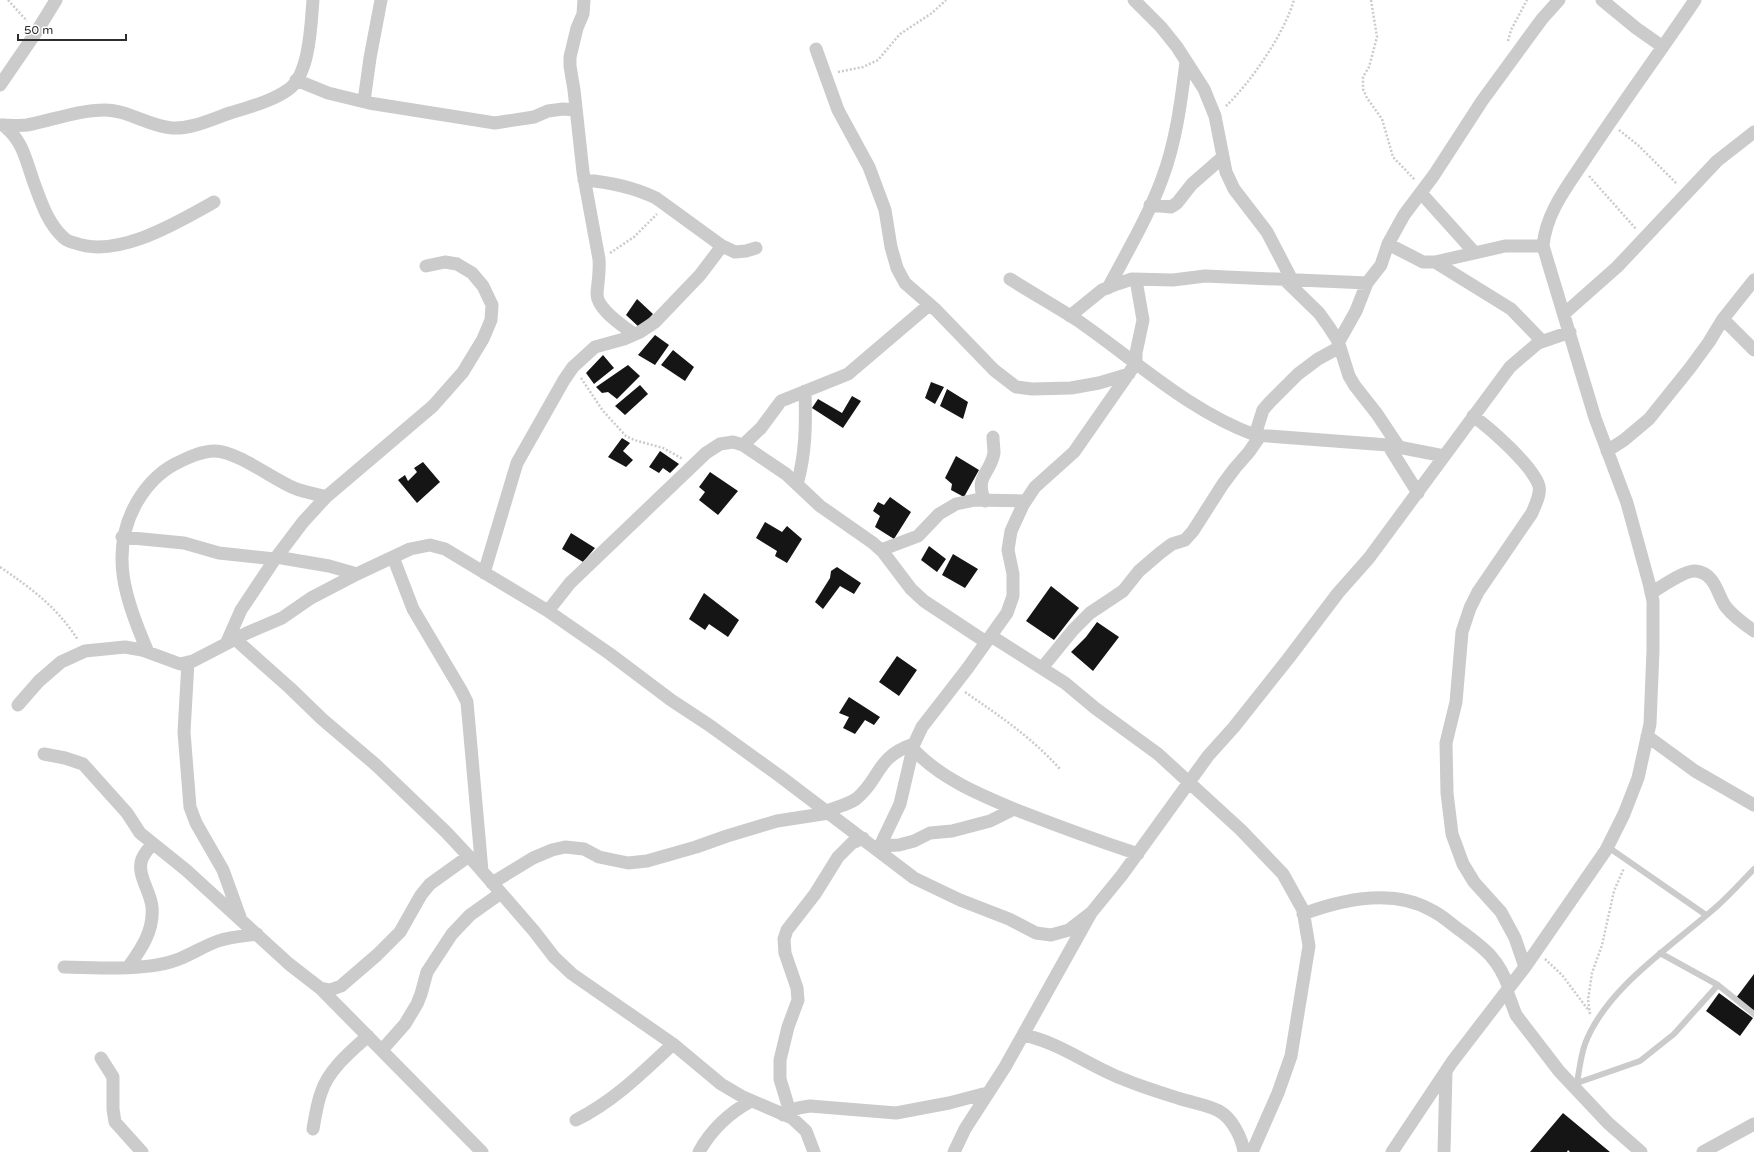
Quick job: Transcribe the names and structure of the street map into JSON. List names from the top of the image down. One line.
{"scale_bar":"50 m"}
